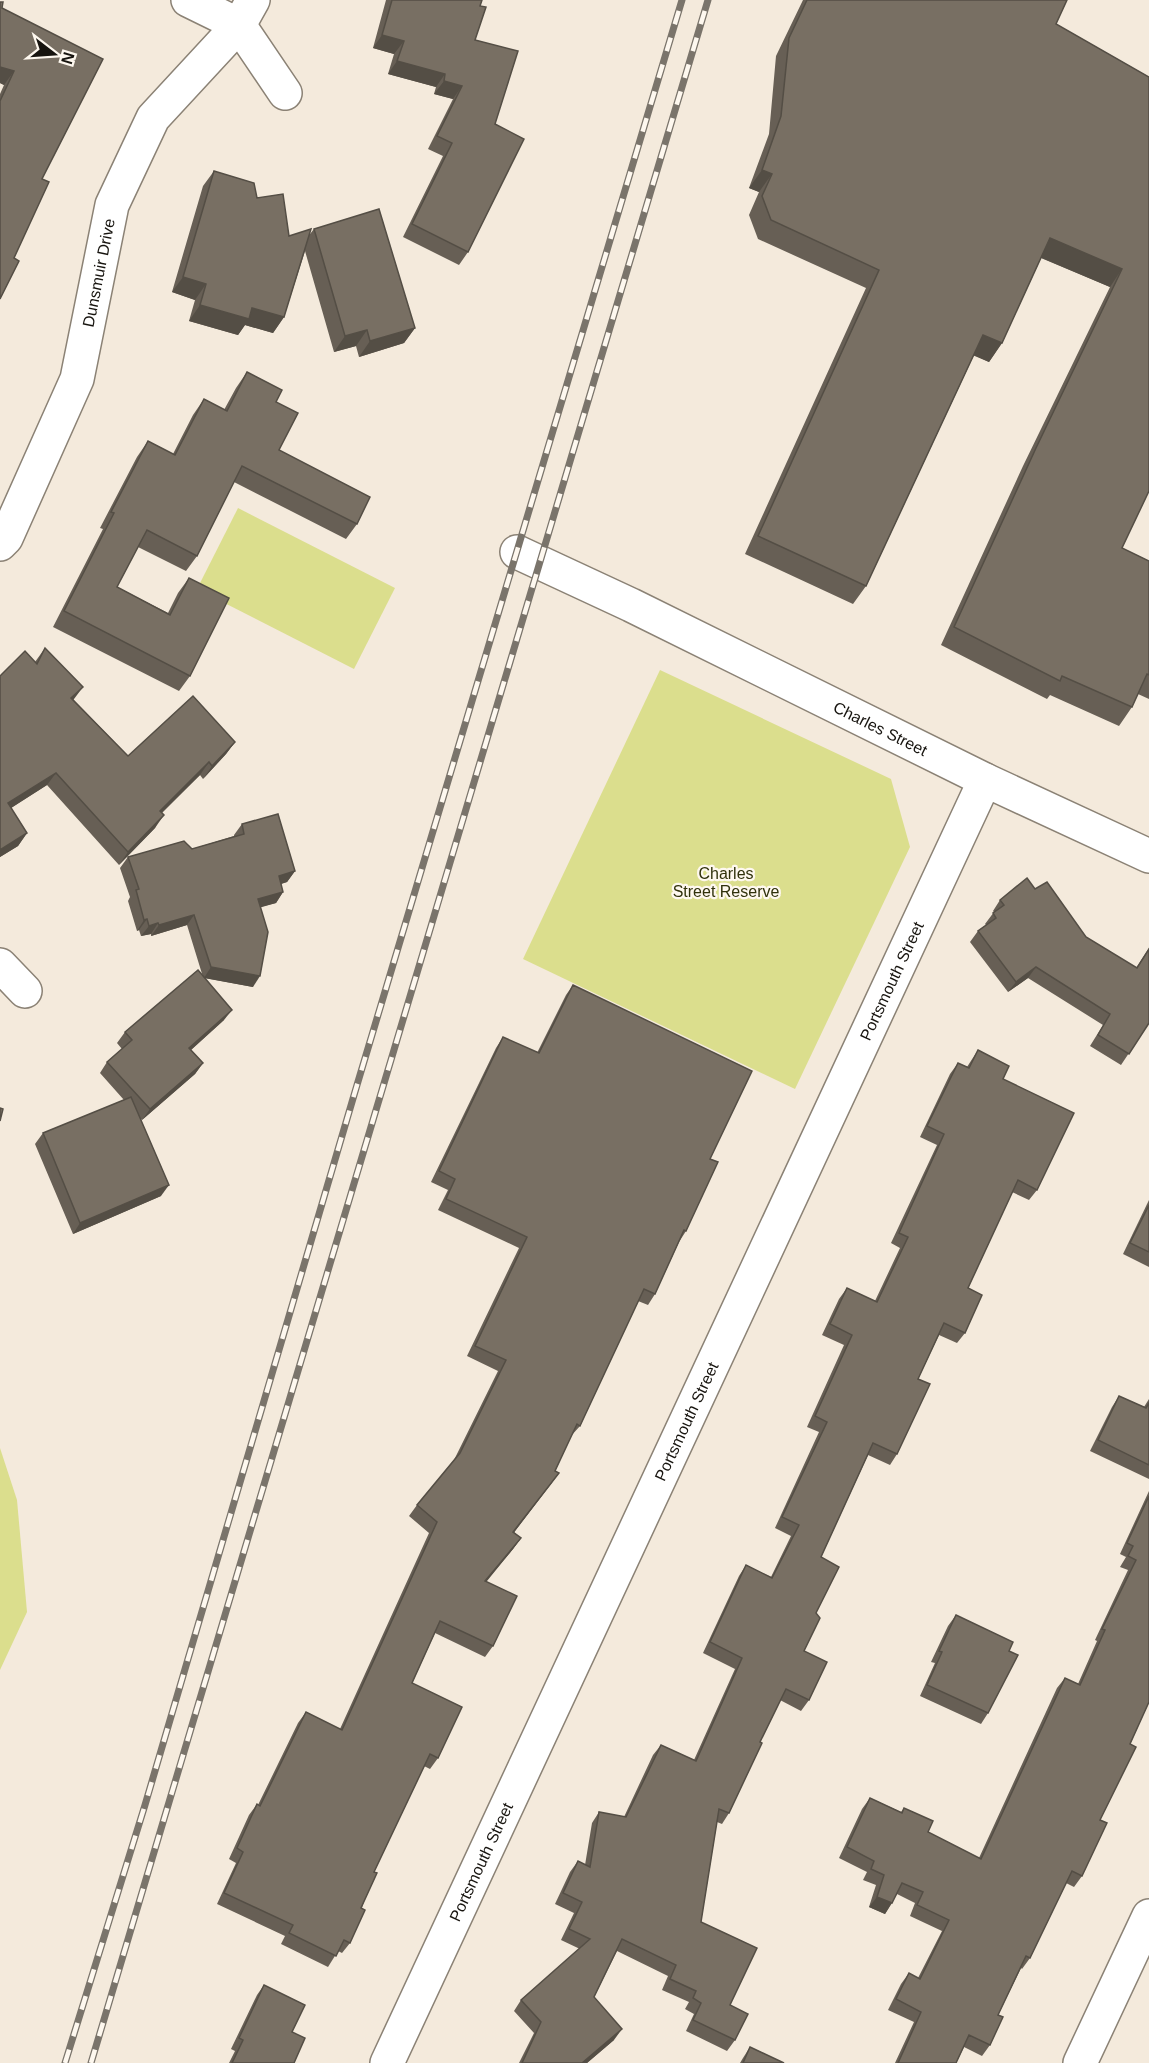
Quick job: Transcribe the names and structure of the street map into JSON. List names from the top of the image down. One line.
{"streets":{"street":["Dunsmuir Drive","Charles Street","Portsmouth Street"]},"crossings":[["Charles Street","Portsmouth Street"]],"parks":["Charles Street Reserve"],"north":"right"}
